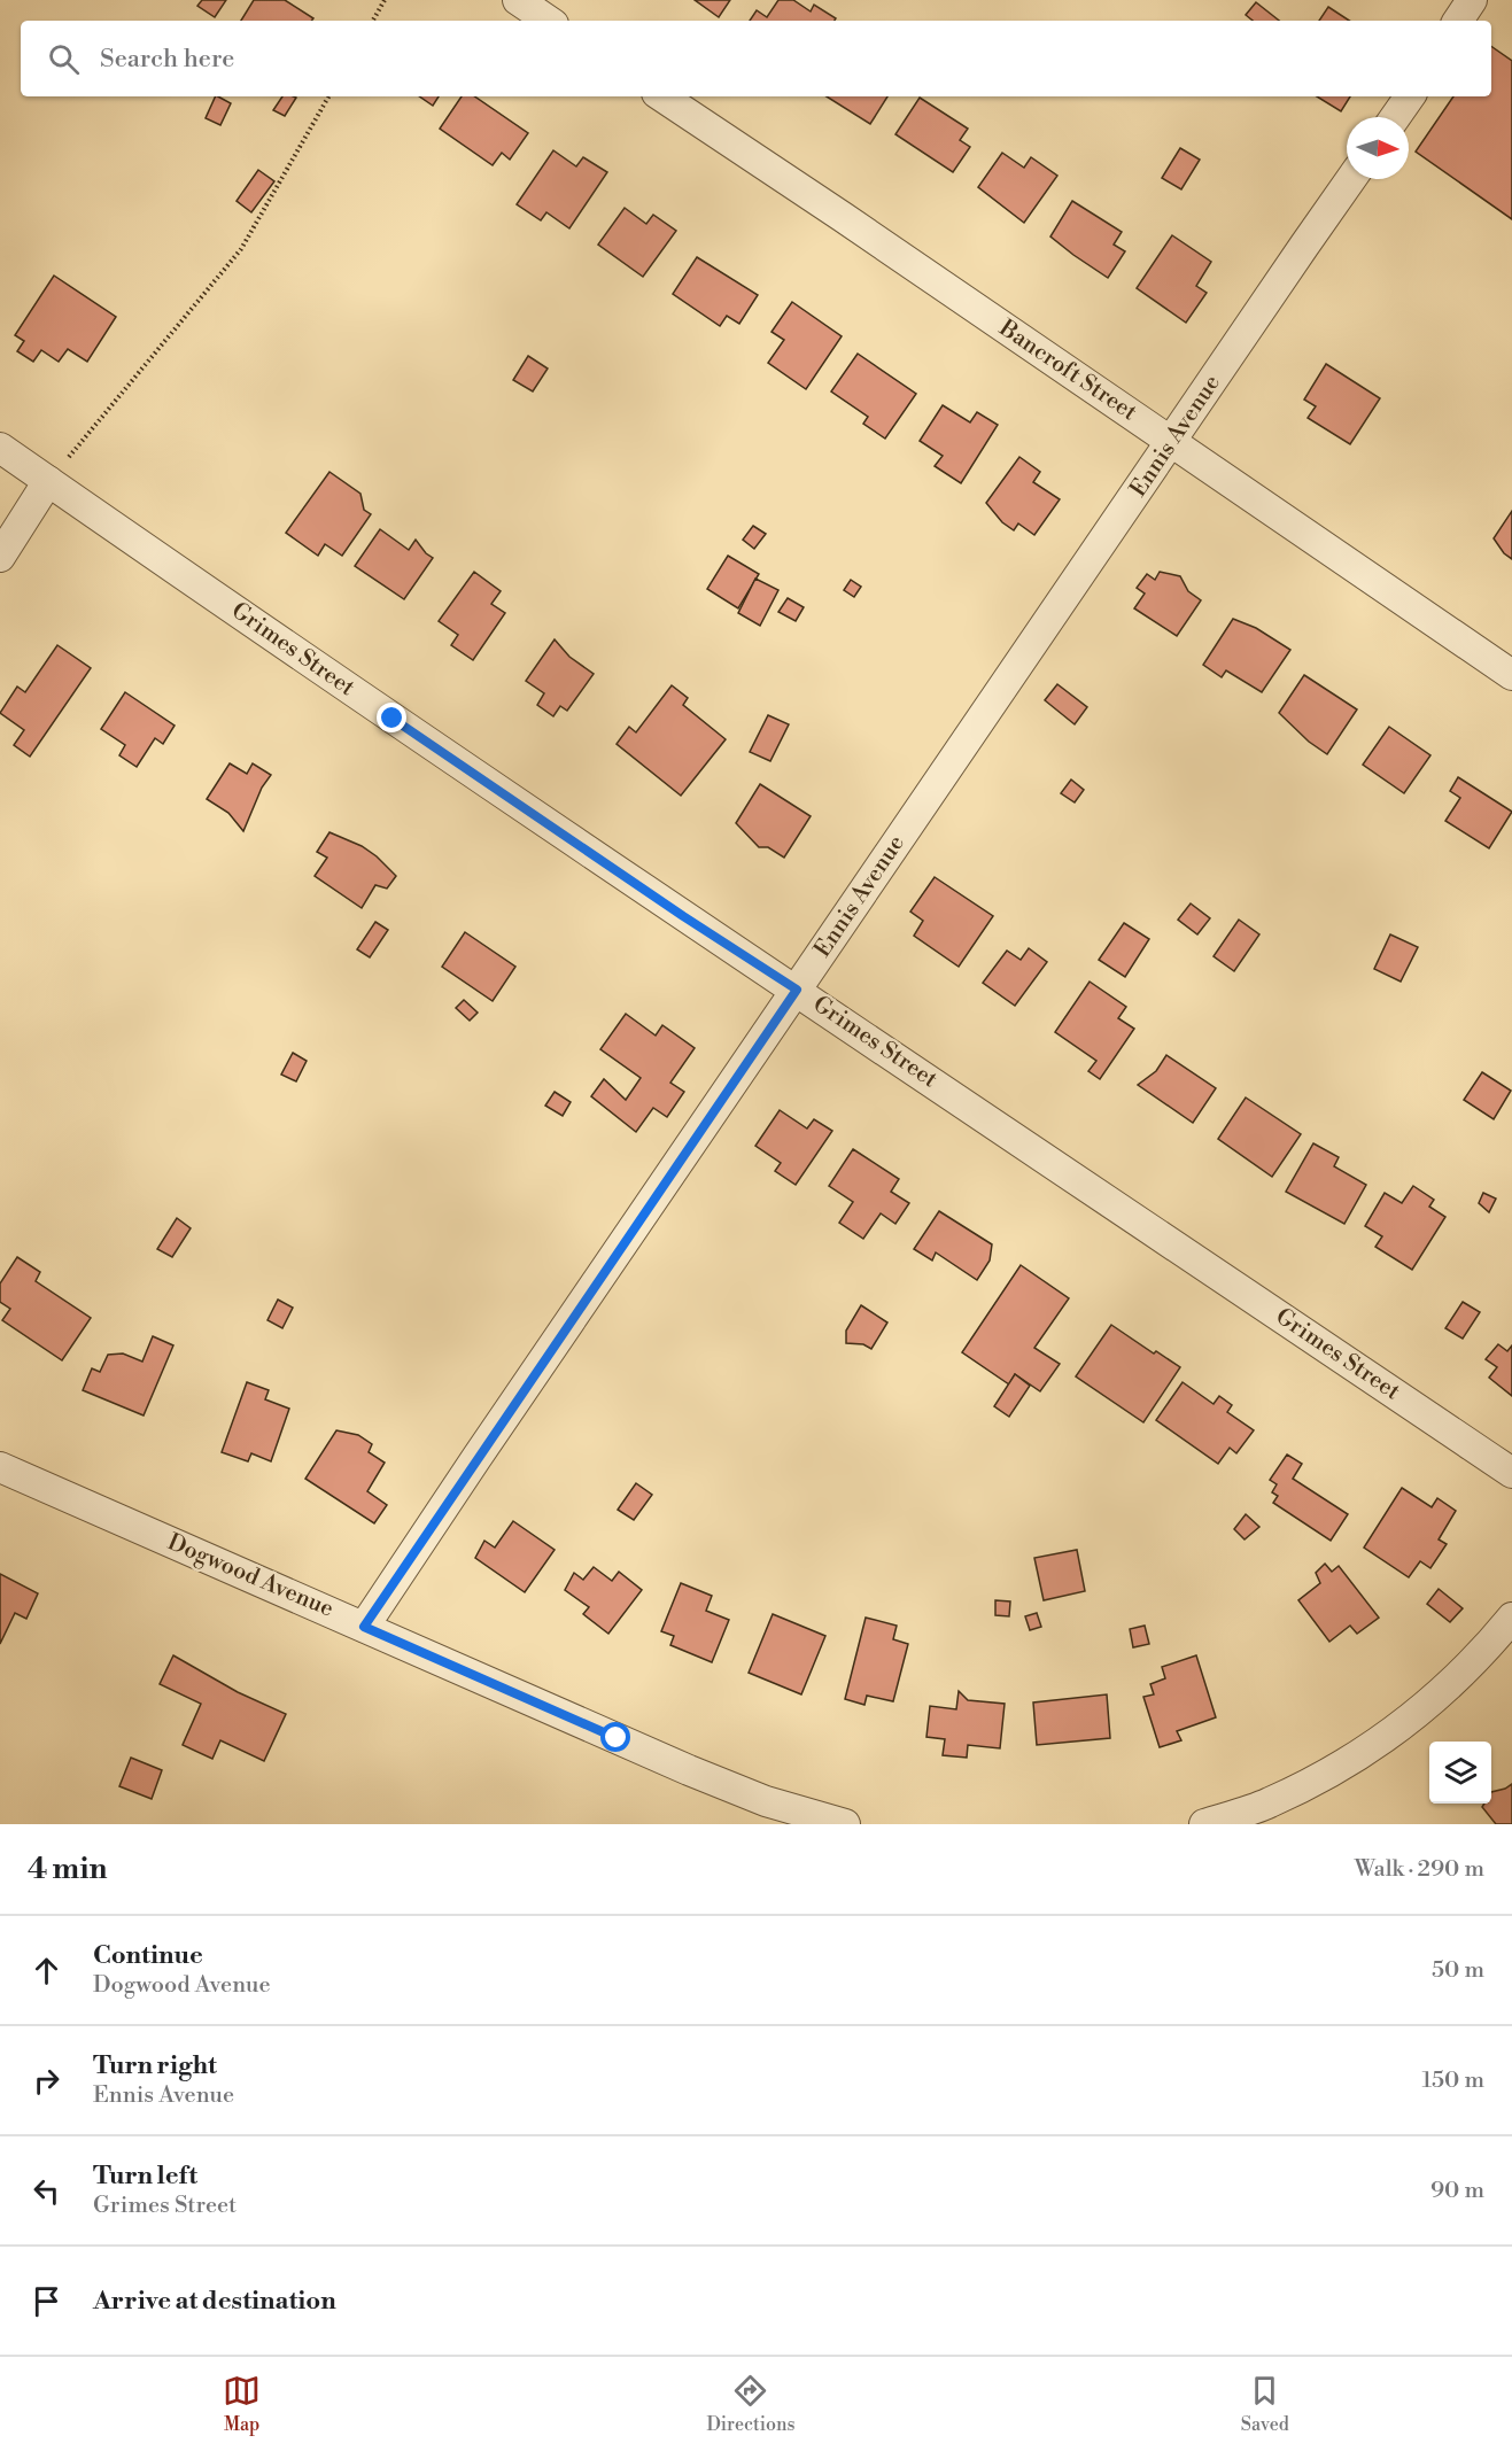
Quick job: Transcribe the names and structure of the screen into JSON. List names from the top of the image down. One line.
{"streets":{"street":["Bancroft Street","Ennis Avenue","Grimes Street","Dogwood Avenue"]},"crossings":[["Bancroft Street","Ennis Avenue"],["Ennis Avenue","Grimes Street"],["Ennis Avenue","Dogwood Avenue"]],"north":"right","page":{"search":"Search here","heading":["4 min","Walk · 290 m"],"list":[["Continue","Dogwood Avenue","50 m"],["Turn right","Ennis Avenue","150 m"],["Turn left","Grimes Street","90 m"],"Arrive at destination"],"nav":["Map","Directions","Saved"]}}
